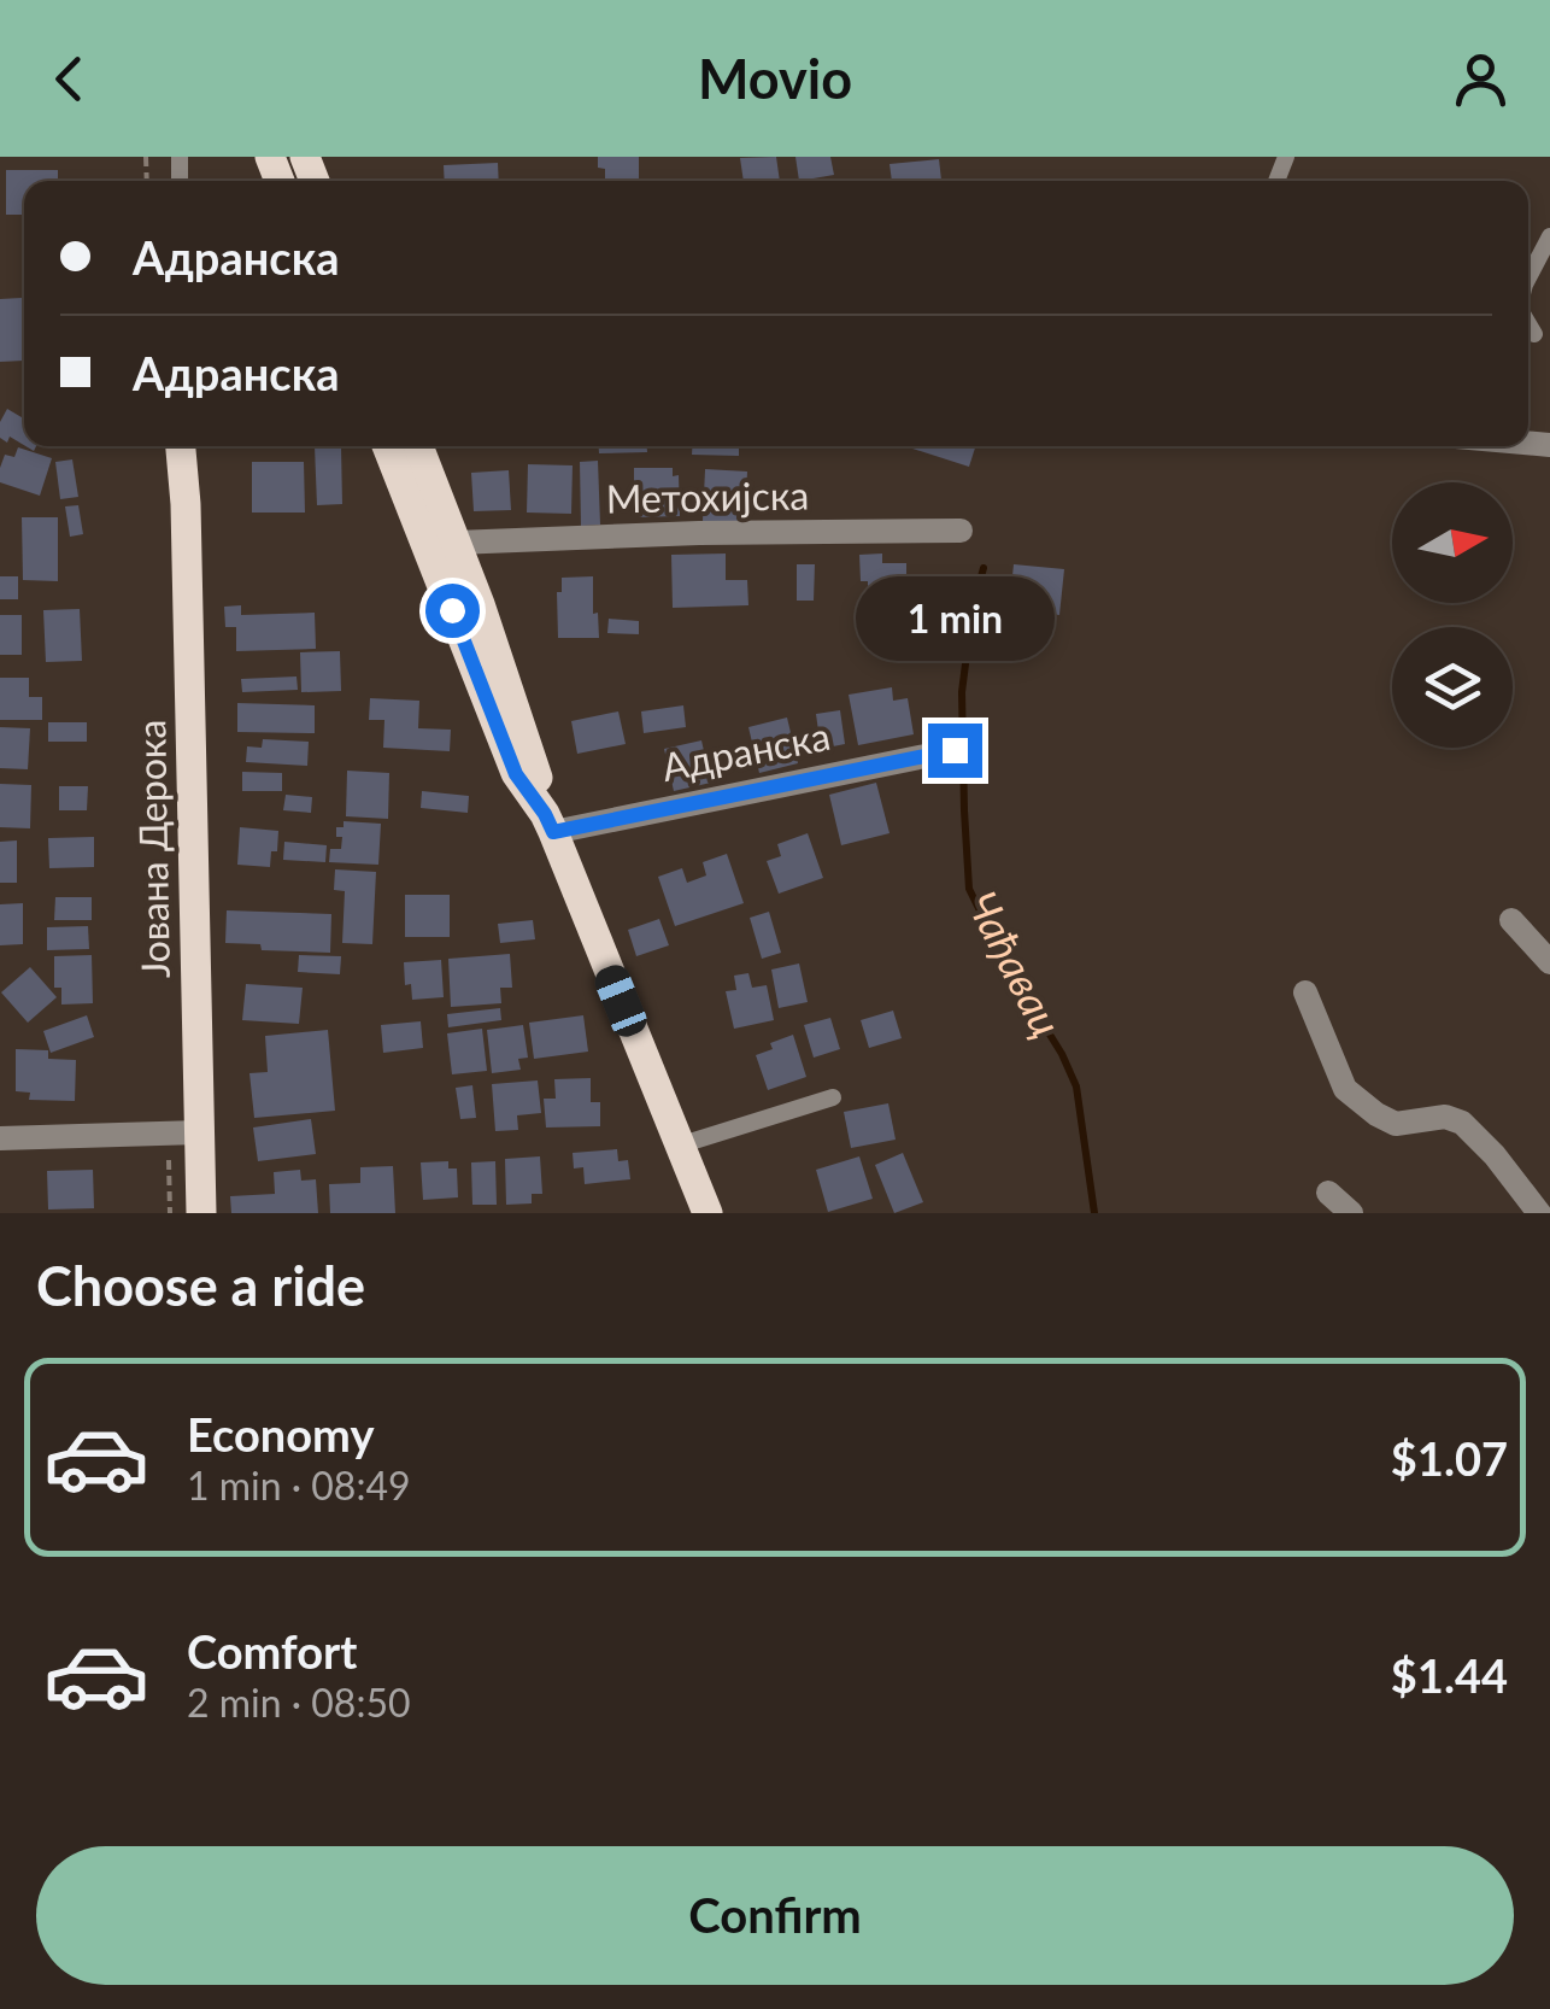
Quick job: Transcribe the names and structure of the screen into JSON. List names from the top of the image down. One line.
{"streets":{"main road":["Јована Дерока"],"street":["Метохијска","Адранска"]},"water":["Чађавац"],"north":"right","page":{"header":"Movio","banner":["Адранска","Адранска"],"bubble":"1 min","heading":"Choose a ride","list":[{"name":"Economy","note":"1 min · 08:49","value":"$1.07"},{"name":"Comfort","note":"2 min · 08:50","value":"$1.44"}],"buttons":"Confirm"}}
